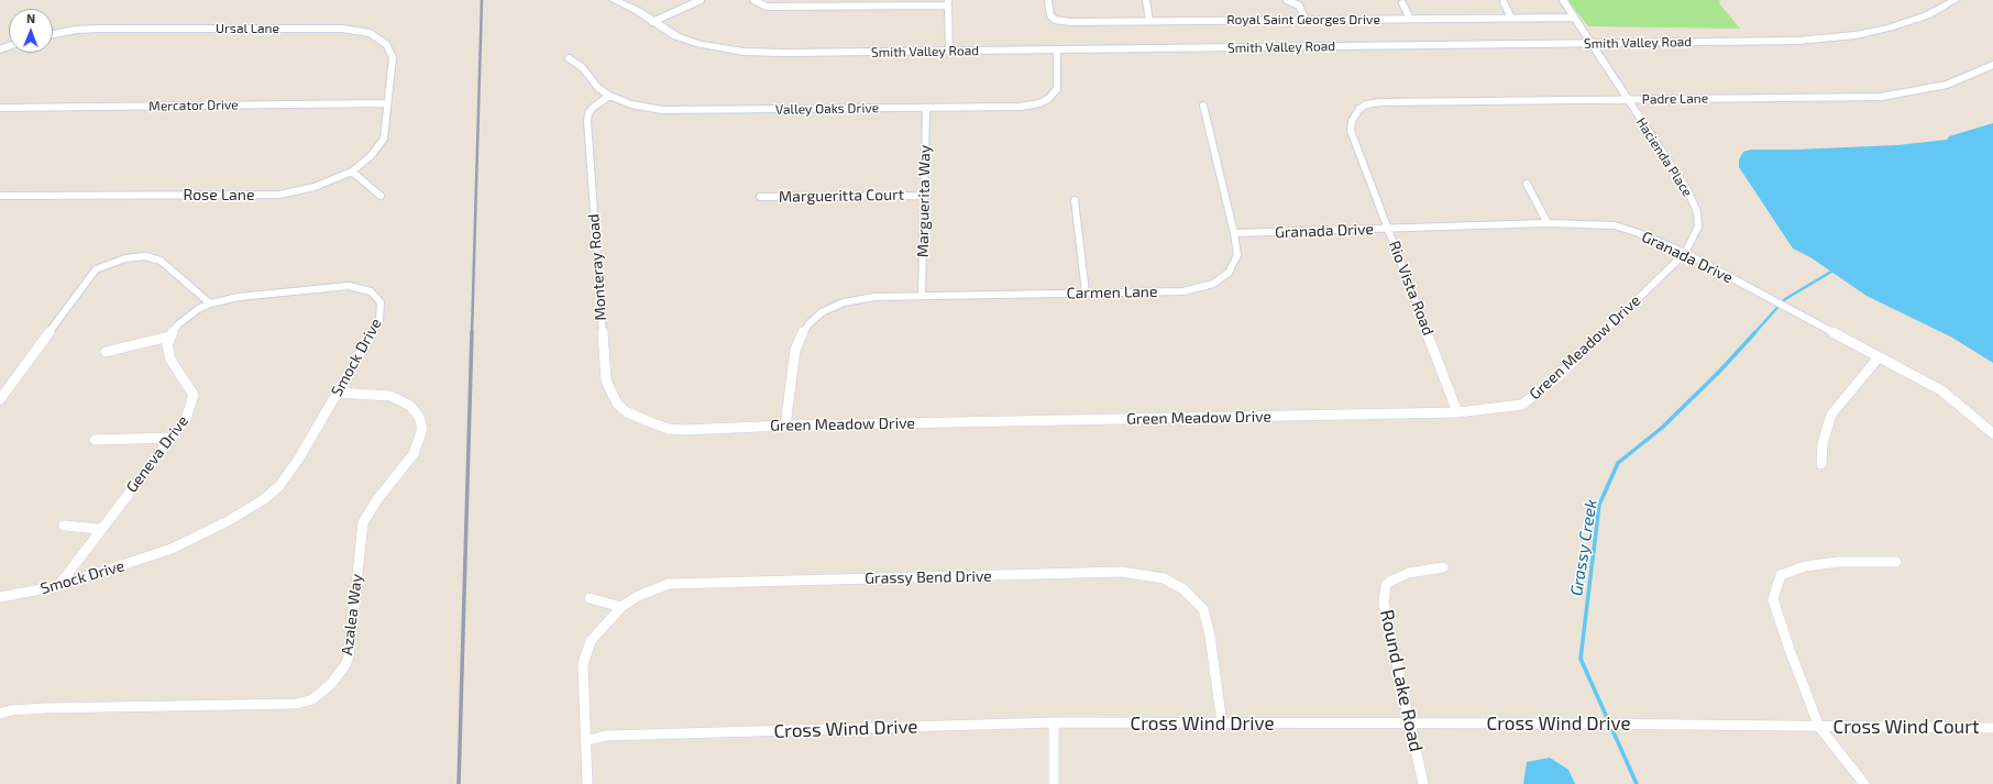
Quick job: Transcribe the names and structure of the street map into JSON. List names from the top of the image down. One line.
{"streets":{"main road":["Smith Valley Road"],"street":["Royal Saint Georges Drive","Ursal Lane","Padre Lane","Mercator Drive","Valley Oaks Drive","Hacienda Place","Rose Lane","Margueritta Court","Marguerita Way","Granada Drive","Monteray Road","Rio Vista Road","Carmen Lane","Green Meadow Drive","Smock Drive","Geneva Drive","Grassy Bend Drive","Azalea Way","Round Lake Road","Cross Wind Drive","Cross Wind Court"]},"crossings":[["Royal Saint Georges Drive","Hacienda Place"],["Ursal Lane","Mercator Drive"],["Ursal Lane","Rose Lane"],["Smith Valley Road","Valley Oaks Drive"],["Smith Valley Road","Hacienda Place"],["Padre Lane","Hacienda Place"],["Padre Lane","Rio Vista Road"],["Mercator Drive","Rose Lane"],["Valley Oaks Drive","Marguerita Way"],["Valley Oaks Drive","Monteray Road"],["Hacienda Place","Granada Drive"],["Hacienda Place","Green Meadow Drive"],["Margueritta Court","Marguerita Way"],["Marguerita Way","Carmen Lane"],["Granada Drive","Rio Vista Road"],["Granada Drive","Carmen Lane"],["Granada Drive","Green Meadow Drive"],["Monteray Road","Green Meadow Drive"],["Rio Vista Road","Green Meadow Drive"],["Carmen Lane","Green Meadow Drive"],["Smock Drive","Geneva Drive"],["Smock Drive","Azalea Way"],["Grassy Bend Drive","Cross Wind Drive"],["Round Lake Road","Cross Wind Drive"],["Cross Wind Drive","Cross Wind Court"]],"water":["Grassy Creek"],"north":"top"}
